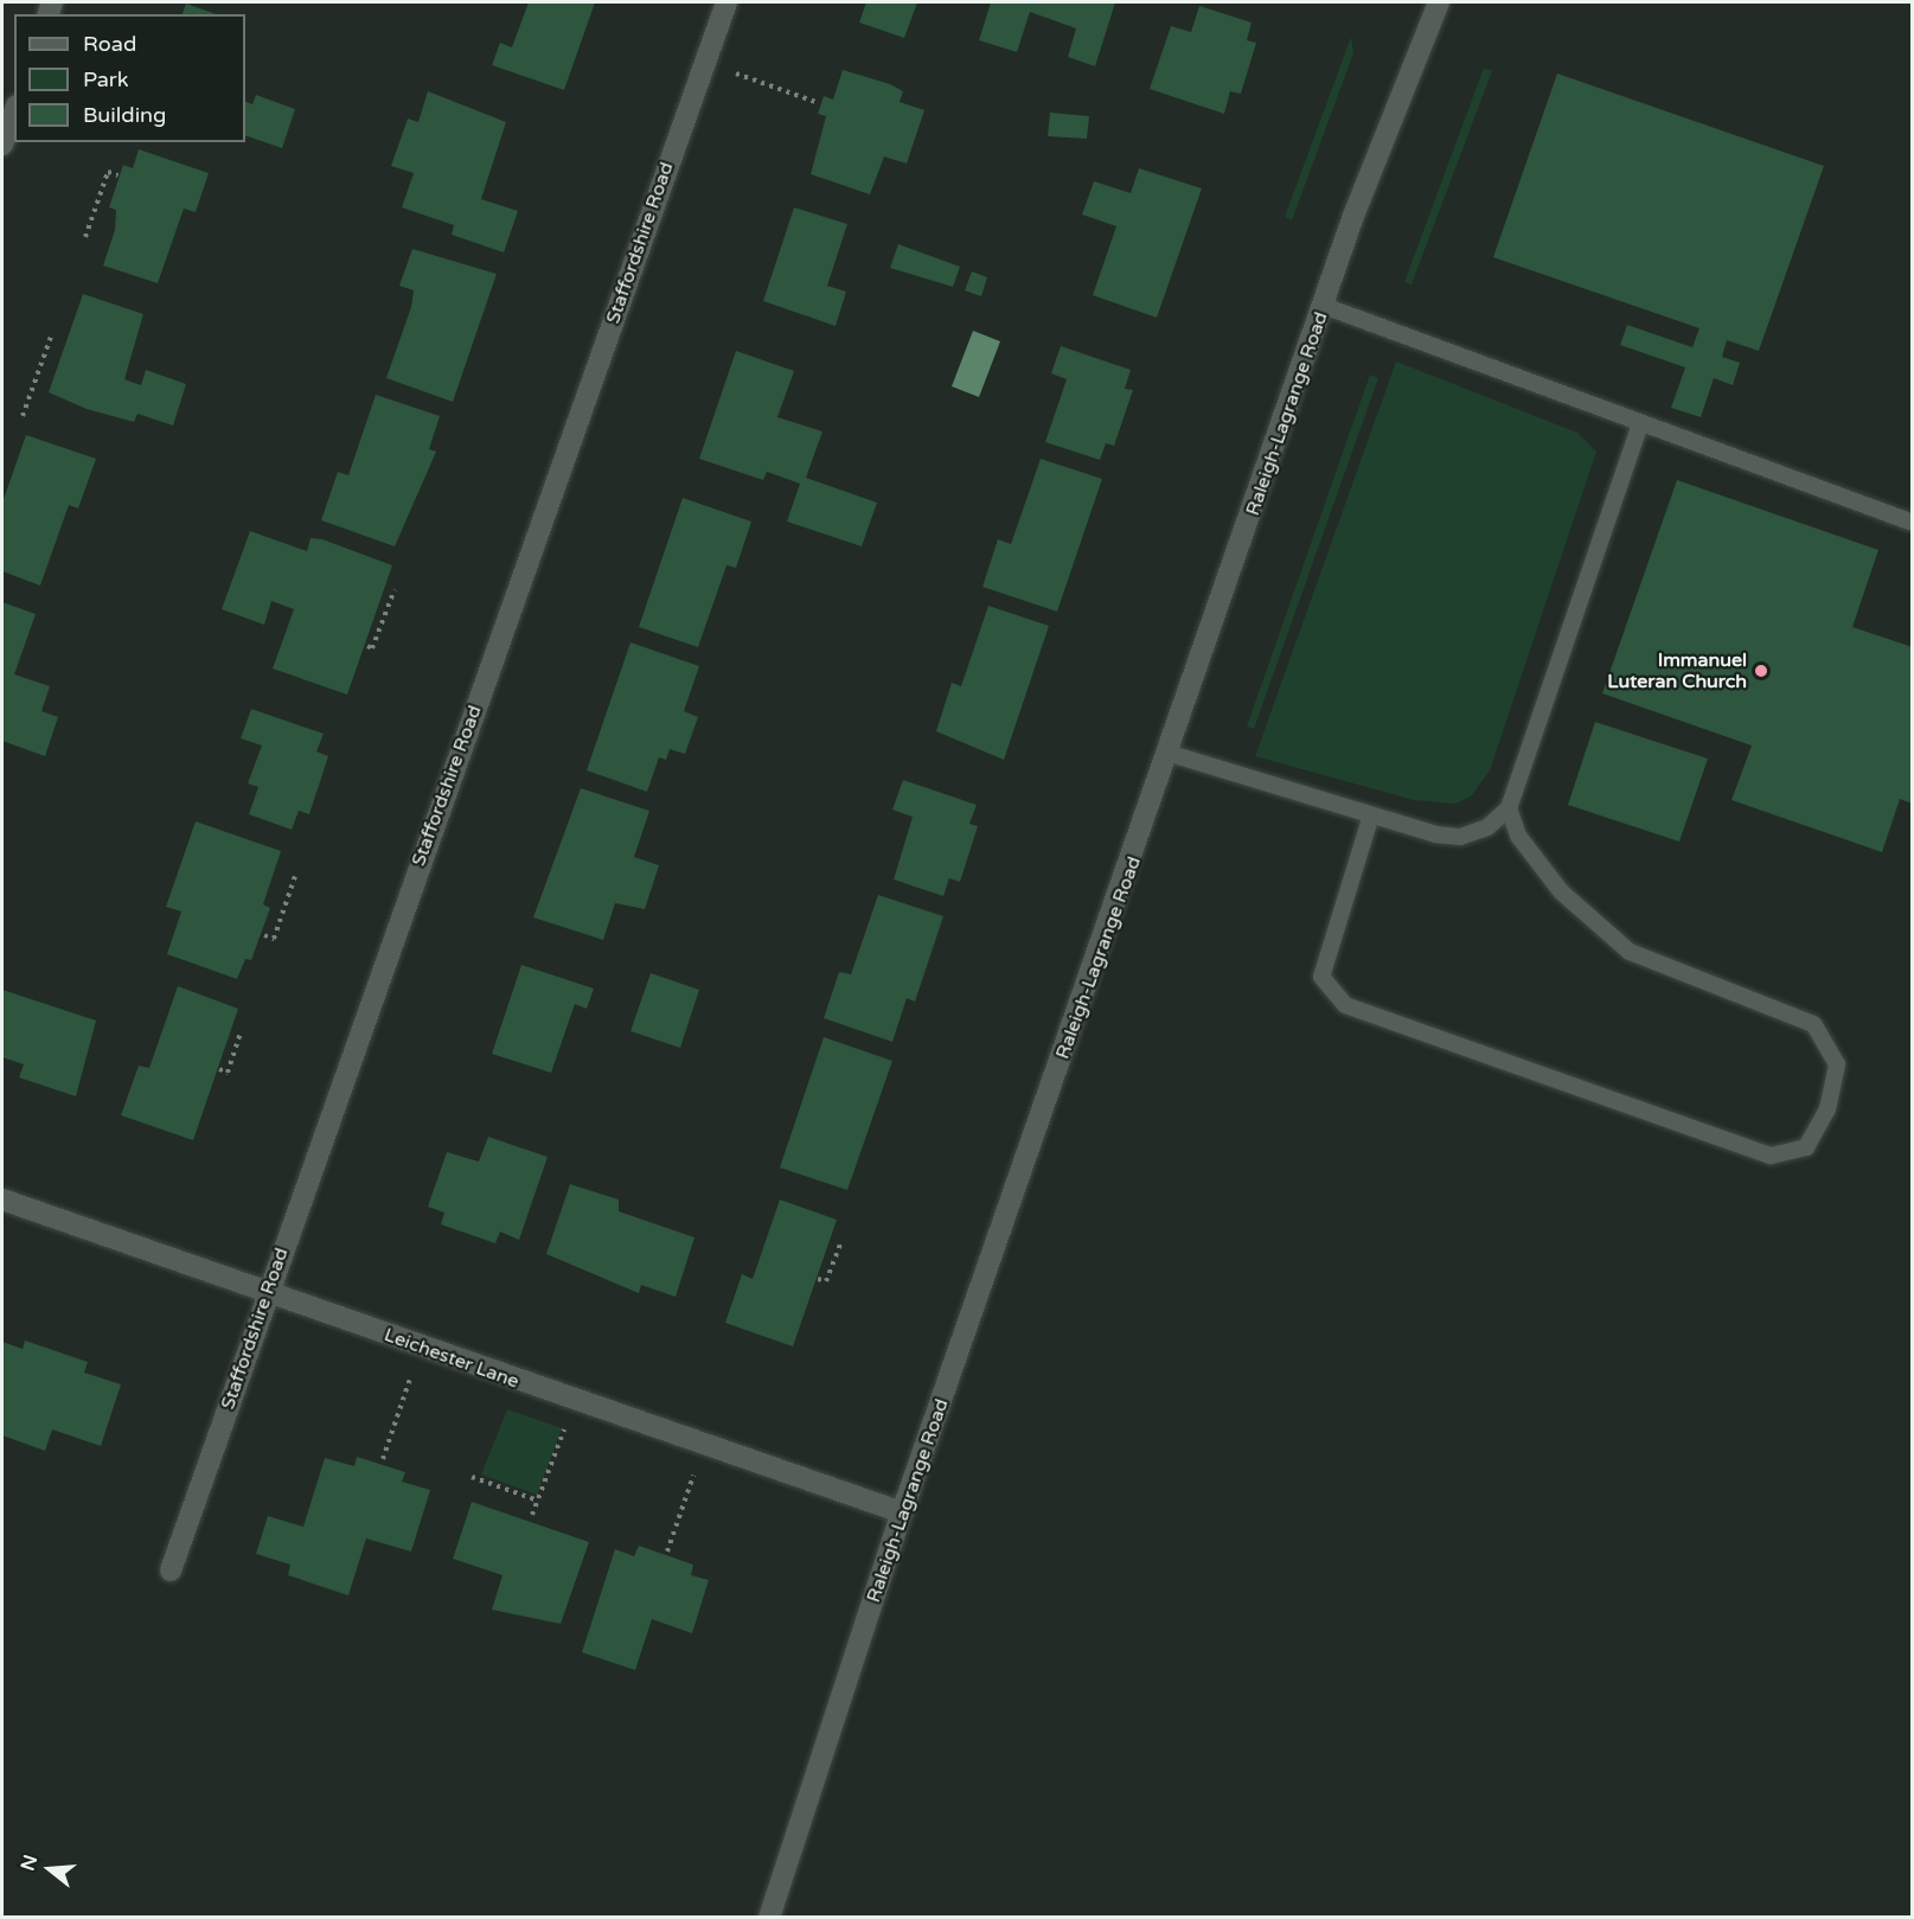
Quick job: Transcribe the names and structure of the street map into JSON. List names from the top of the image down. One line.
{"streets":{"street":["Staffordshire Road","Raleigh-Lagrange Road","Leichester Lane"]},"crossings":[["Staffordshire Road","Leichester Lane"],["Raleigh-Lagrange Road","Leichester Lane"]],"places":["Immanuel Luteran Church"],"legend":["Road","Park","Building"],"north":"left"}
